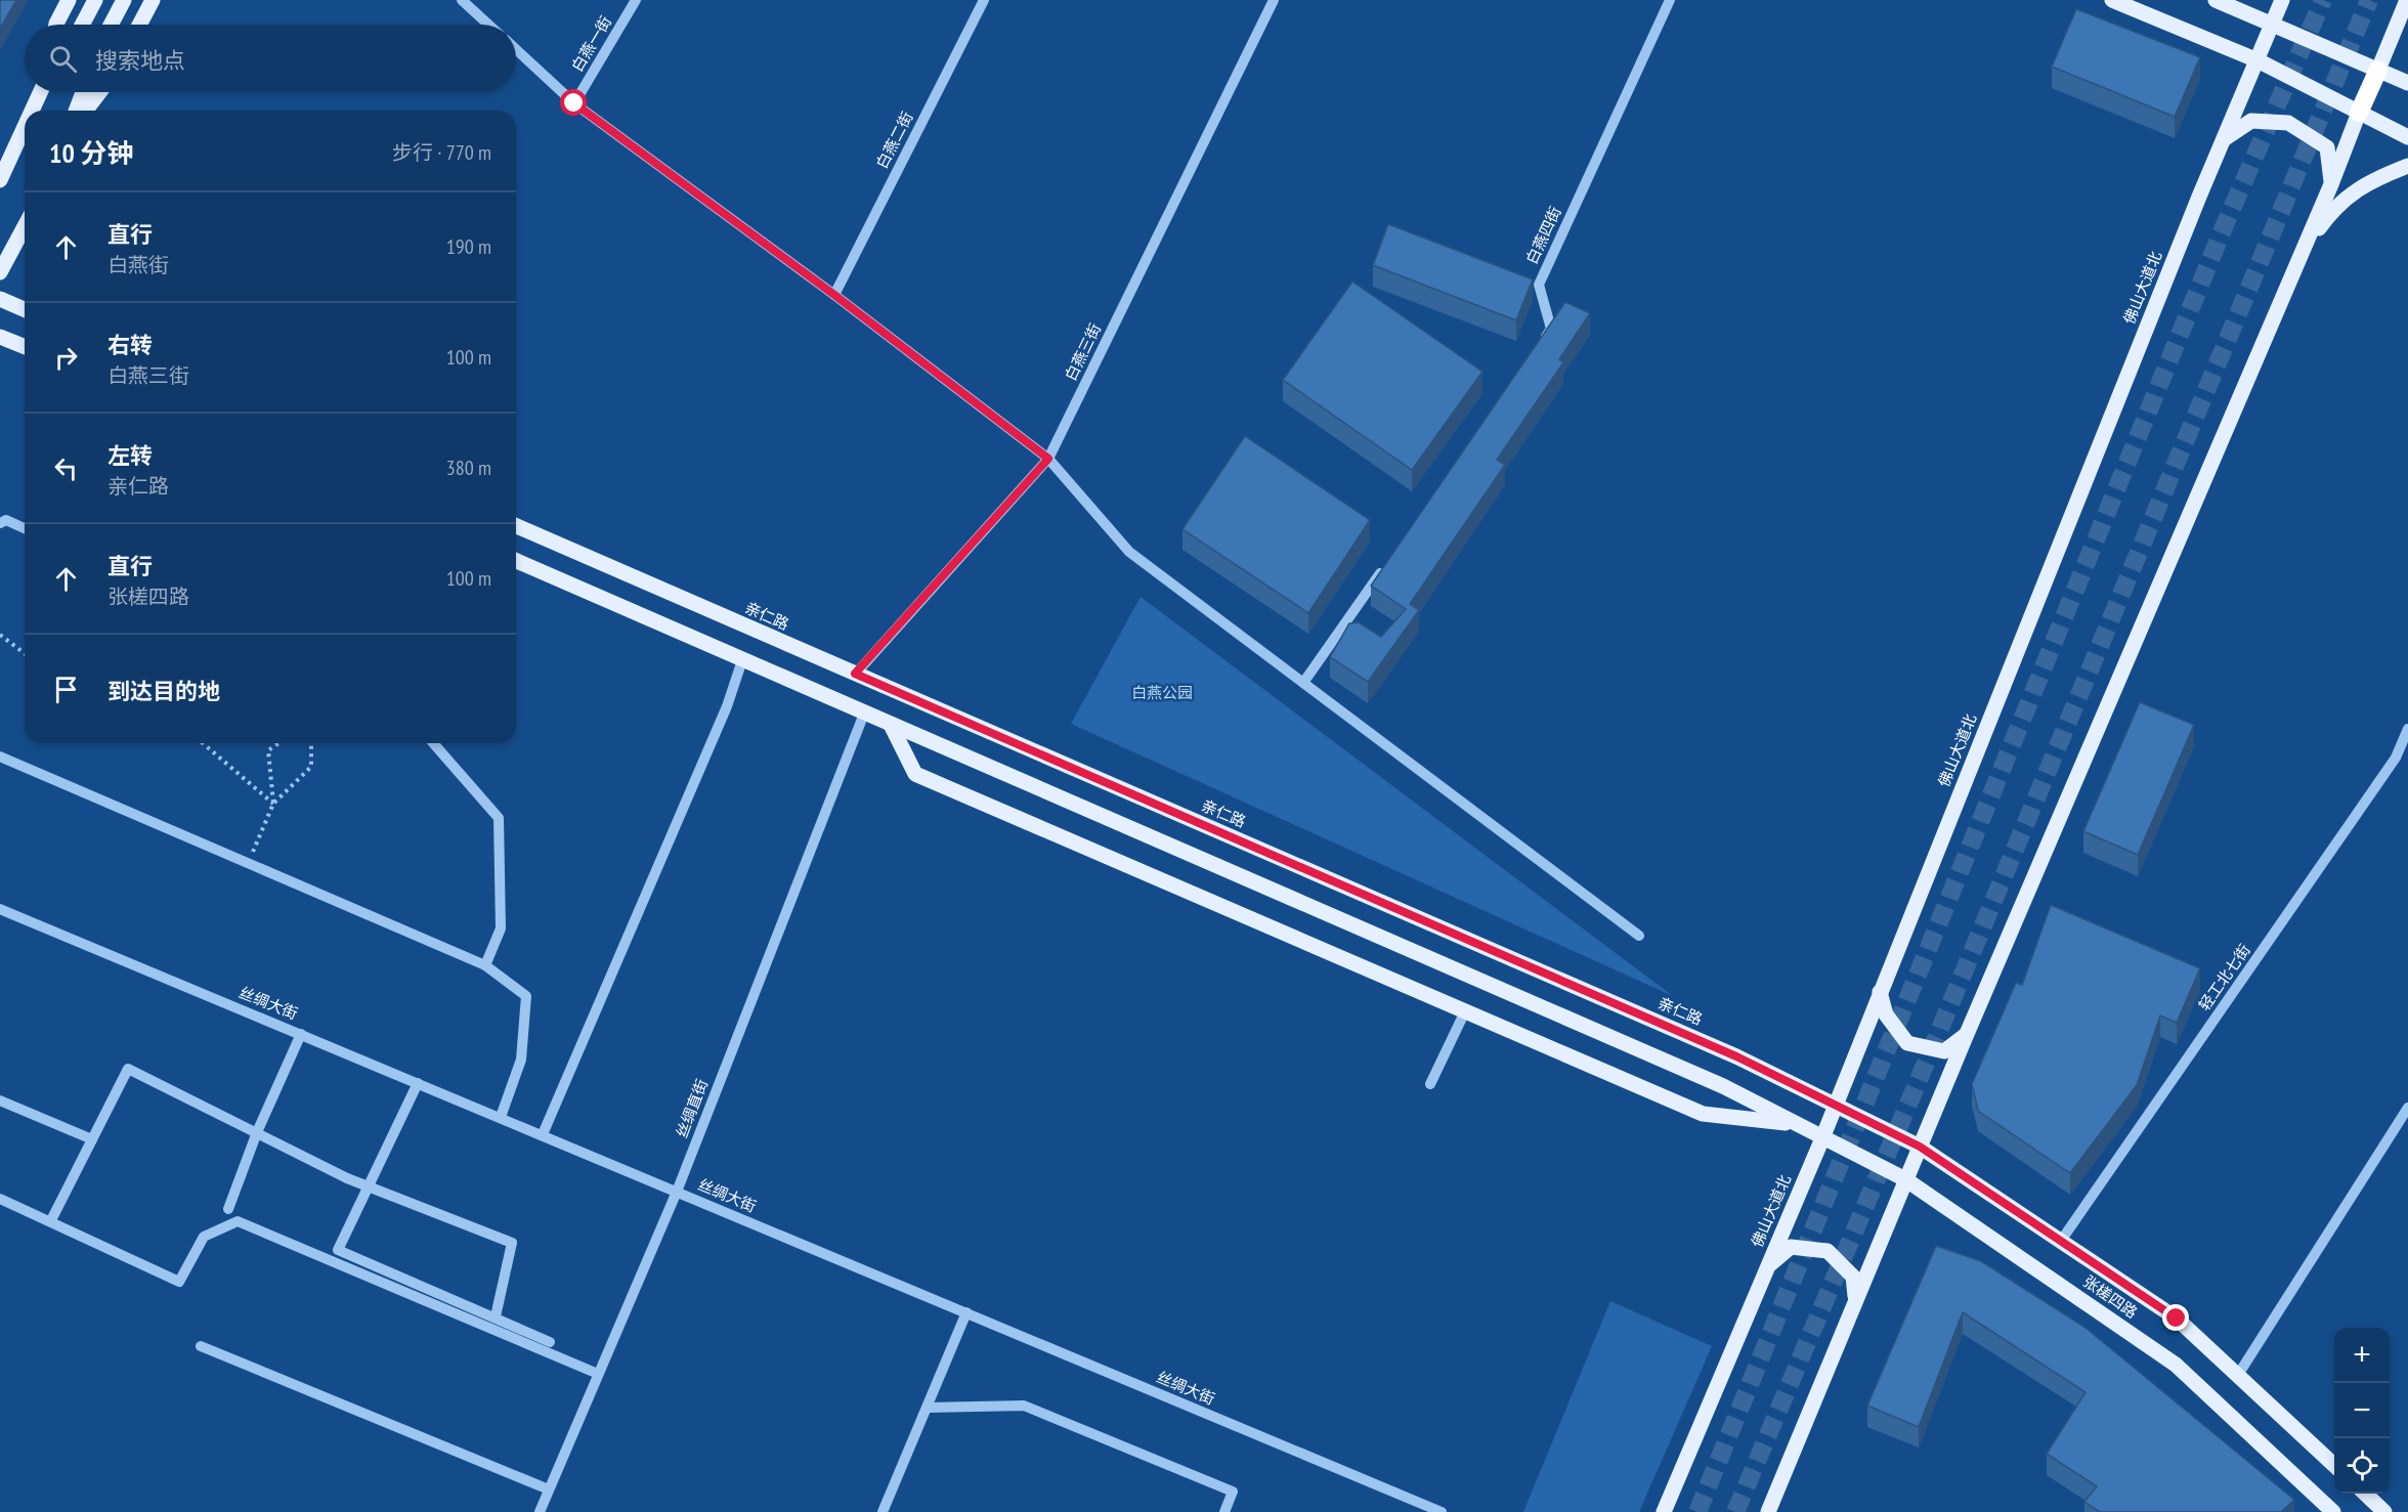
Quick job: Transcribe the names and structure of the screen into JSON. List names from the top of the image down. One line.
{"streets":{"main road":["佛山大道北","亲仁路","张槎四路"],"street":["白燕一街","白燕二街","白燕四街","白燕三街","轻工北七街","丝绸大街","丝绸直街"]},"crossings":[["佛山大道北","亲仁路"],["白燕三街","亲仁路"],["亲仁路","张槎四路"],["轻工北七街","张槎四路"],["丝绸大街","丝绸直街"]],"parks":["白燕公园"],"page":{"search":"搜索地点","heading":["10 分钟","步行 · 770 m"],"list":[["直行","白燕街","190 m"],["右转","白燕三街","100 m"],["左转","亲仁路","380 m"],["直行","张槎四路","100 m"],"到达目的地"],"map_buttons":["+","−"]}}
